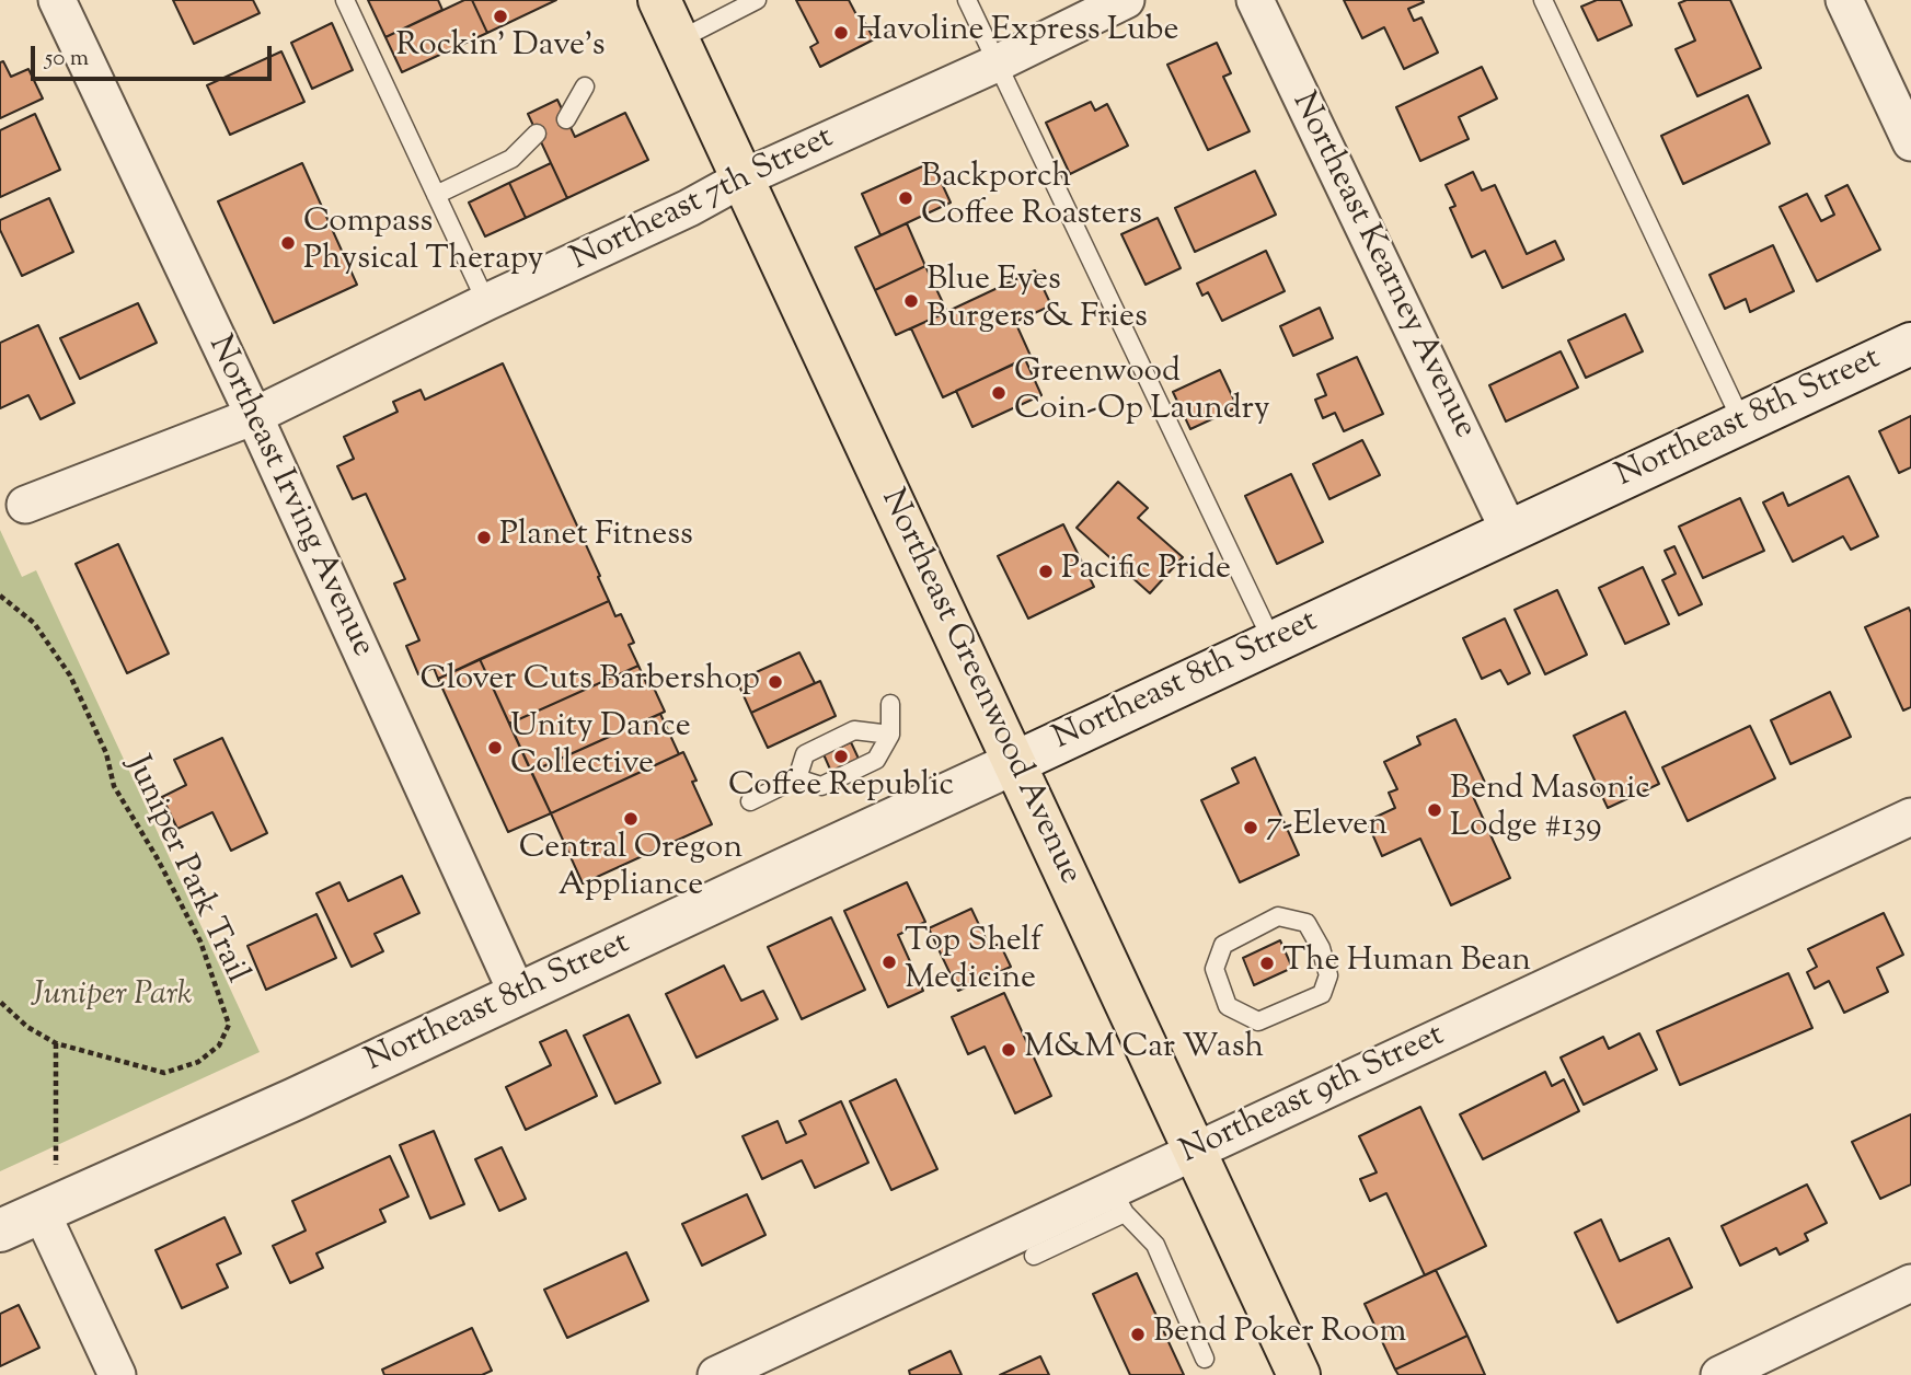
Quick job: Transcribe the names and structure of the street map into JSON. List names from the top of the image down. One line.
{"streets":{"main road":["Northeast Greenwood Avenue"],"street":["Northeast 7th Street","Northeast Kearney Avenue","Northeast 8th Street","Northeast Irving Avenue","Northeast 9th Street"],"path":["Juniper Park Trail"]},"crossings":[["Northeast 7th Street","Northeast Irving Avenue"],["Northeast 7th Street","Northeast Greenwood Avenue"],["Northeast Kearney Avenue","Northeast 8th Street"],["Northeast 8th Street","Northeast Irving Avenue"],["Northeast 8th Street","Northeast Greenwood Avenue"],["Northeast Greenwood Avenue","Northeast 9th Street"]],"parks":["Juniper Park"],"places":["Rockin' Dave's","Havoline Express Lube","Backporch Coffee Roasters","Compass Physical Therapy","Blue Eyes Burgers & Fries","Greenwood Coin-Op Laundry","Planet Fitness","Pacific Pride","Clover Cuts Barbershop","Unity Dance Collective","Coffee Republic","Bend Masonic Lodge #139","Central Oregon Appliance","7-Eleven","Top Shelf Medicine","The Human Bean","M&M Car Wash","Bend Poker Room"],"scale_bar":"50 m"}
